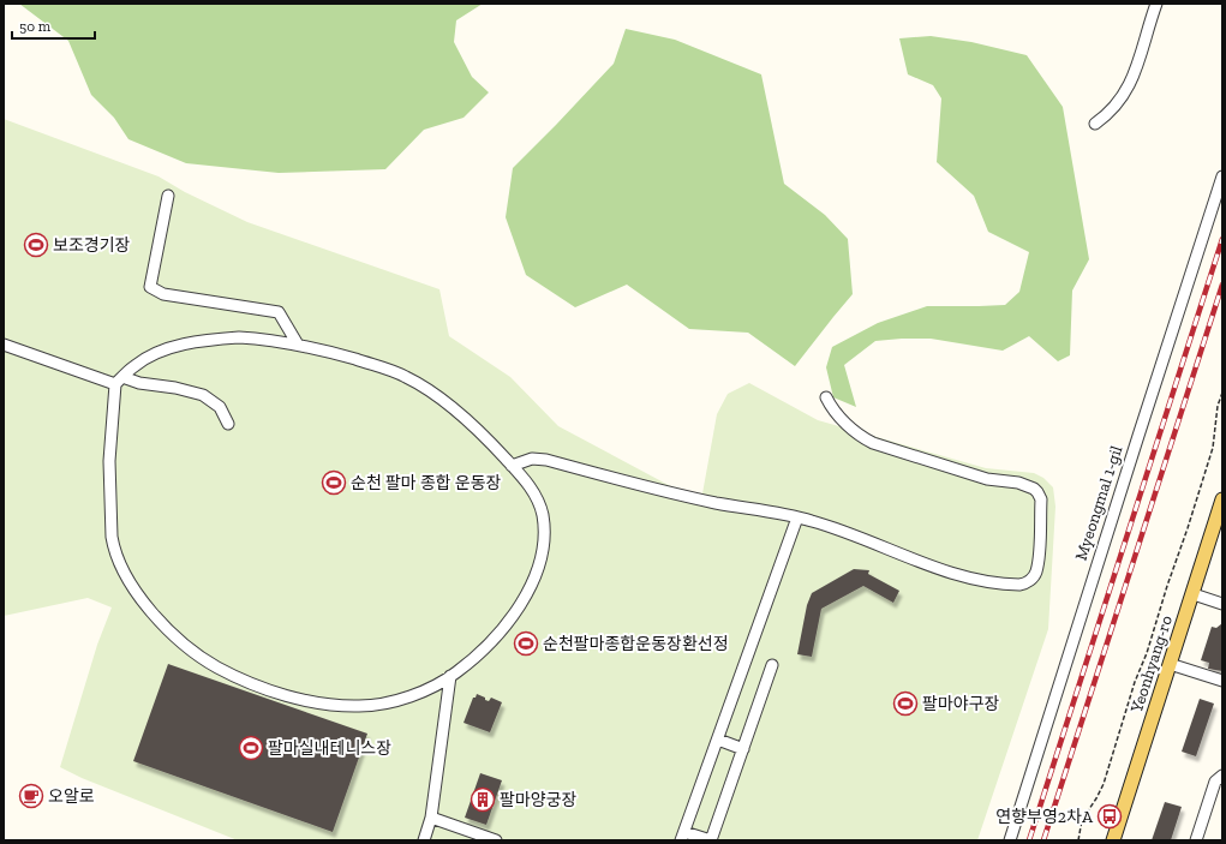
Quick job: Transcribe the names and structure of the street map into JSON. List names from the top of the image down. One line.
{"streets":{"main road":["Yeonhyang-ro"],"street":["Myeongmal 1-gil"]},"places":{"sports":["보조경기장","순천 팔마 종합 운동장","순천팔마종합운동장환선정","팔마야구장","팔마실내테니스장"],"cafe":["오알로"],"building":["팔마양궁장"],"bus stop":["연향부영2차A"]},"scale_bar":"50 m"}
